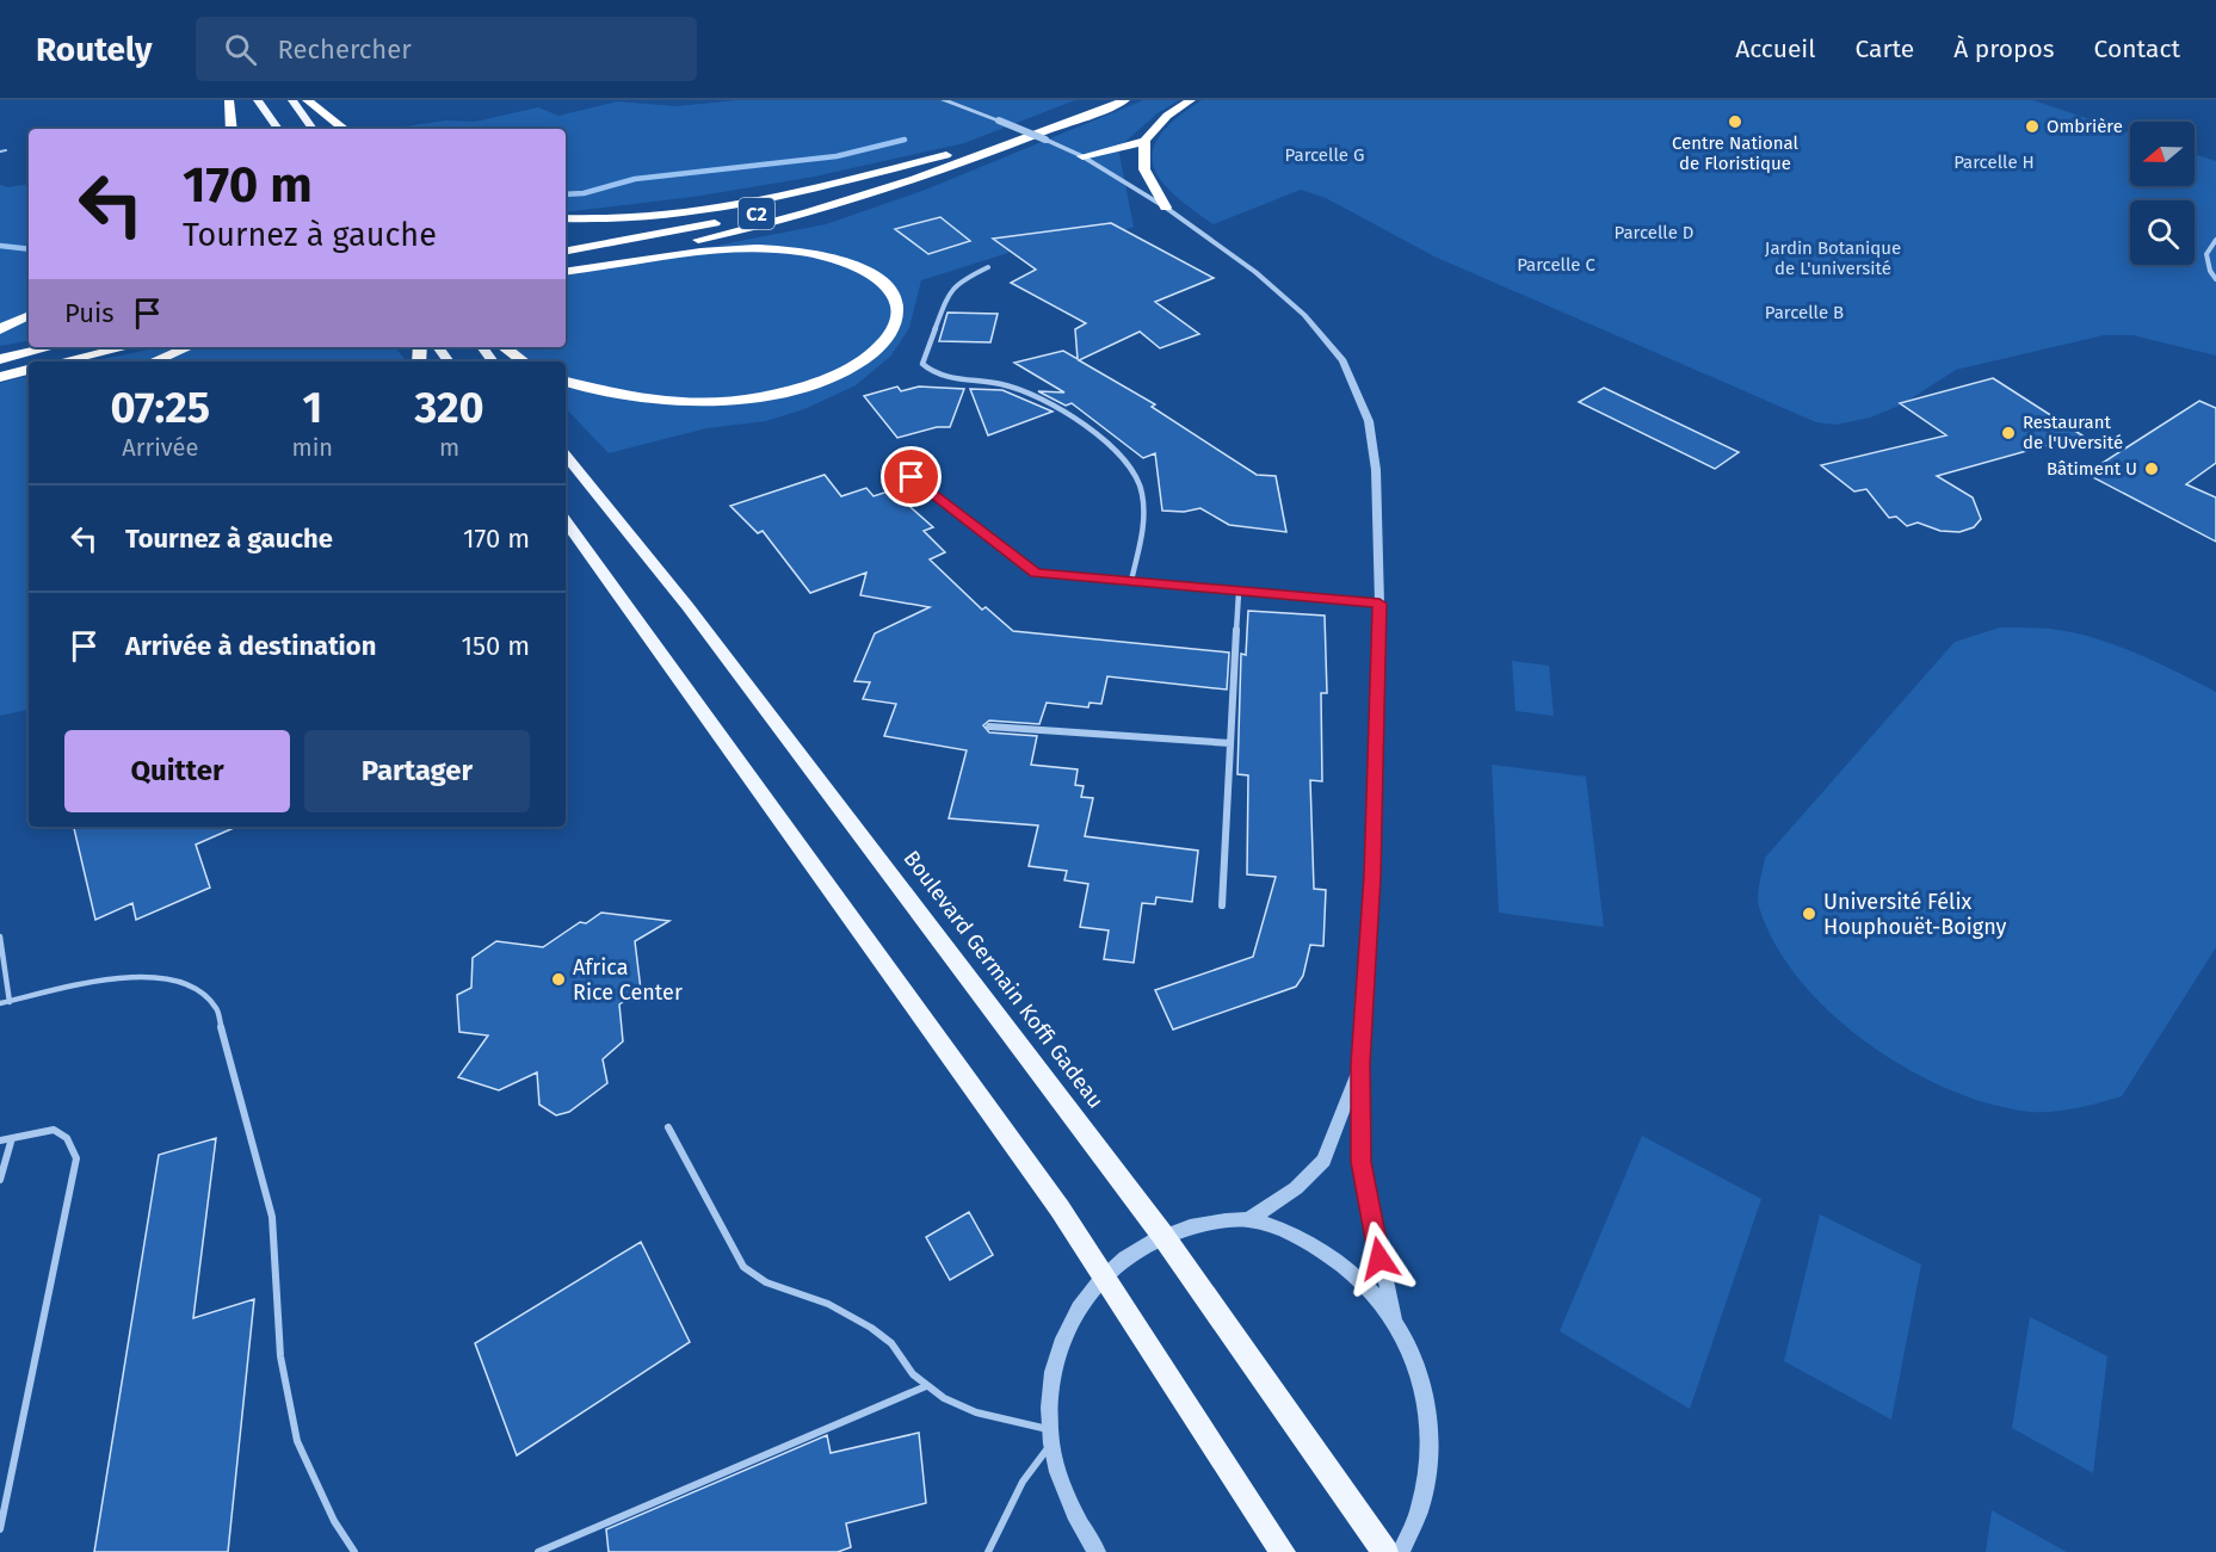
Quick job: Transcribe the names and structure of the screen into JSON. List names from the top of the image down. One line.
{"streets":{"highway":["C2"],"main road":["Boulevard Germain Koffi Gadeau"]},"parks":["Parcelle G","Parcelle H","Parcelle D","Jardin Botanique de L'université","Parcelle C","Parcelle B"],"places":["Centre National de Floristique","Ombrière","Restaurant de l'Uversité","Bâtiment U","Université Félix Houphouët-Boigny","Africa Rice Center"],"north":"left","page":{"header":"Routely","search":"Rechercher","nav":["Accueil","Carte","À propos","Contact"],"turn":["170 m","Tournez à gauche"],"then":"Puis","eta":["07:25","Arrivée","1","min","320","m"],"list":[{"name":"Tournez à gauche","value":"170 m"},{"name":"Arrivée à destination","value":"150 m"}],"buttons":["Quitter","Partager"]}}
